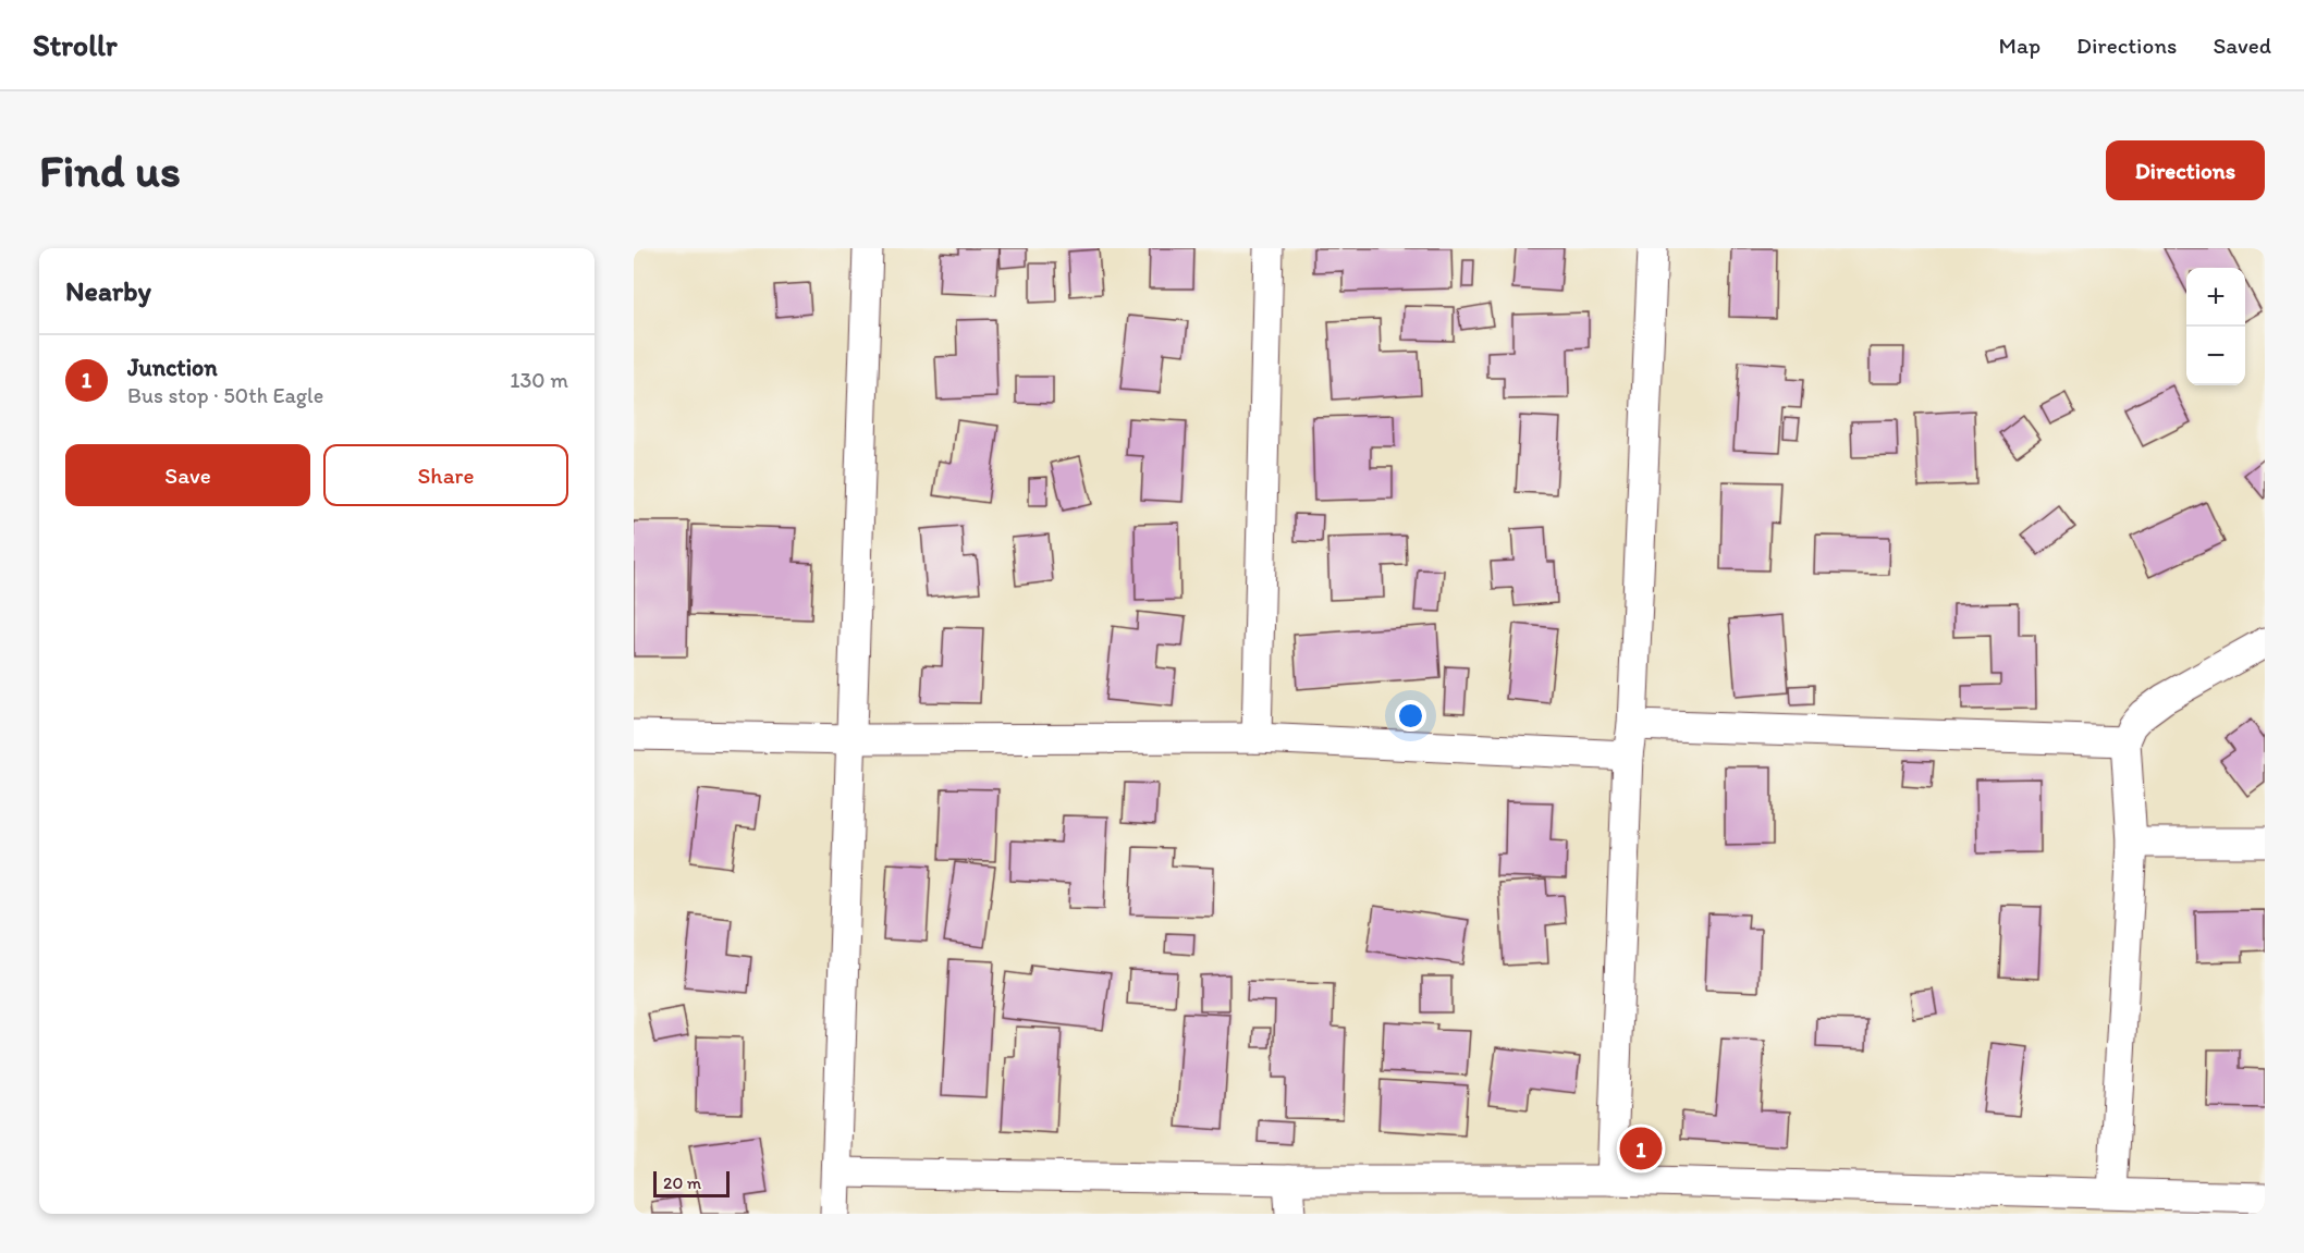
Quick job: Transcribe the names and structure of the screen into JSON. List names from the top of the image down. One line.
{"scale_bar":"20 m","page":{"header":"Strollr","nav":["Map","Directions","Saved"],"buttons":["Directions",["Save","Share"]],"title":"Find us","heading":"Nearby","map_buttons":["+","−"],"list":[{"mark":"1","name":"Junction","note":"Bus stop · 50th Eagle","value":"130 m"}],"pins":"1","scale":"20 m"}}
